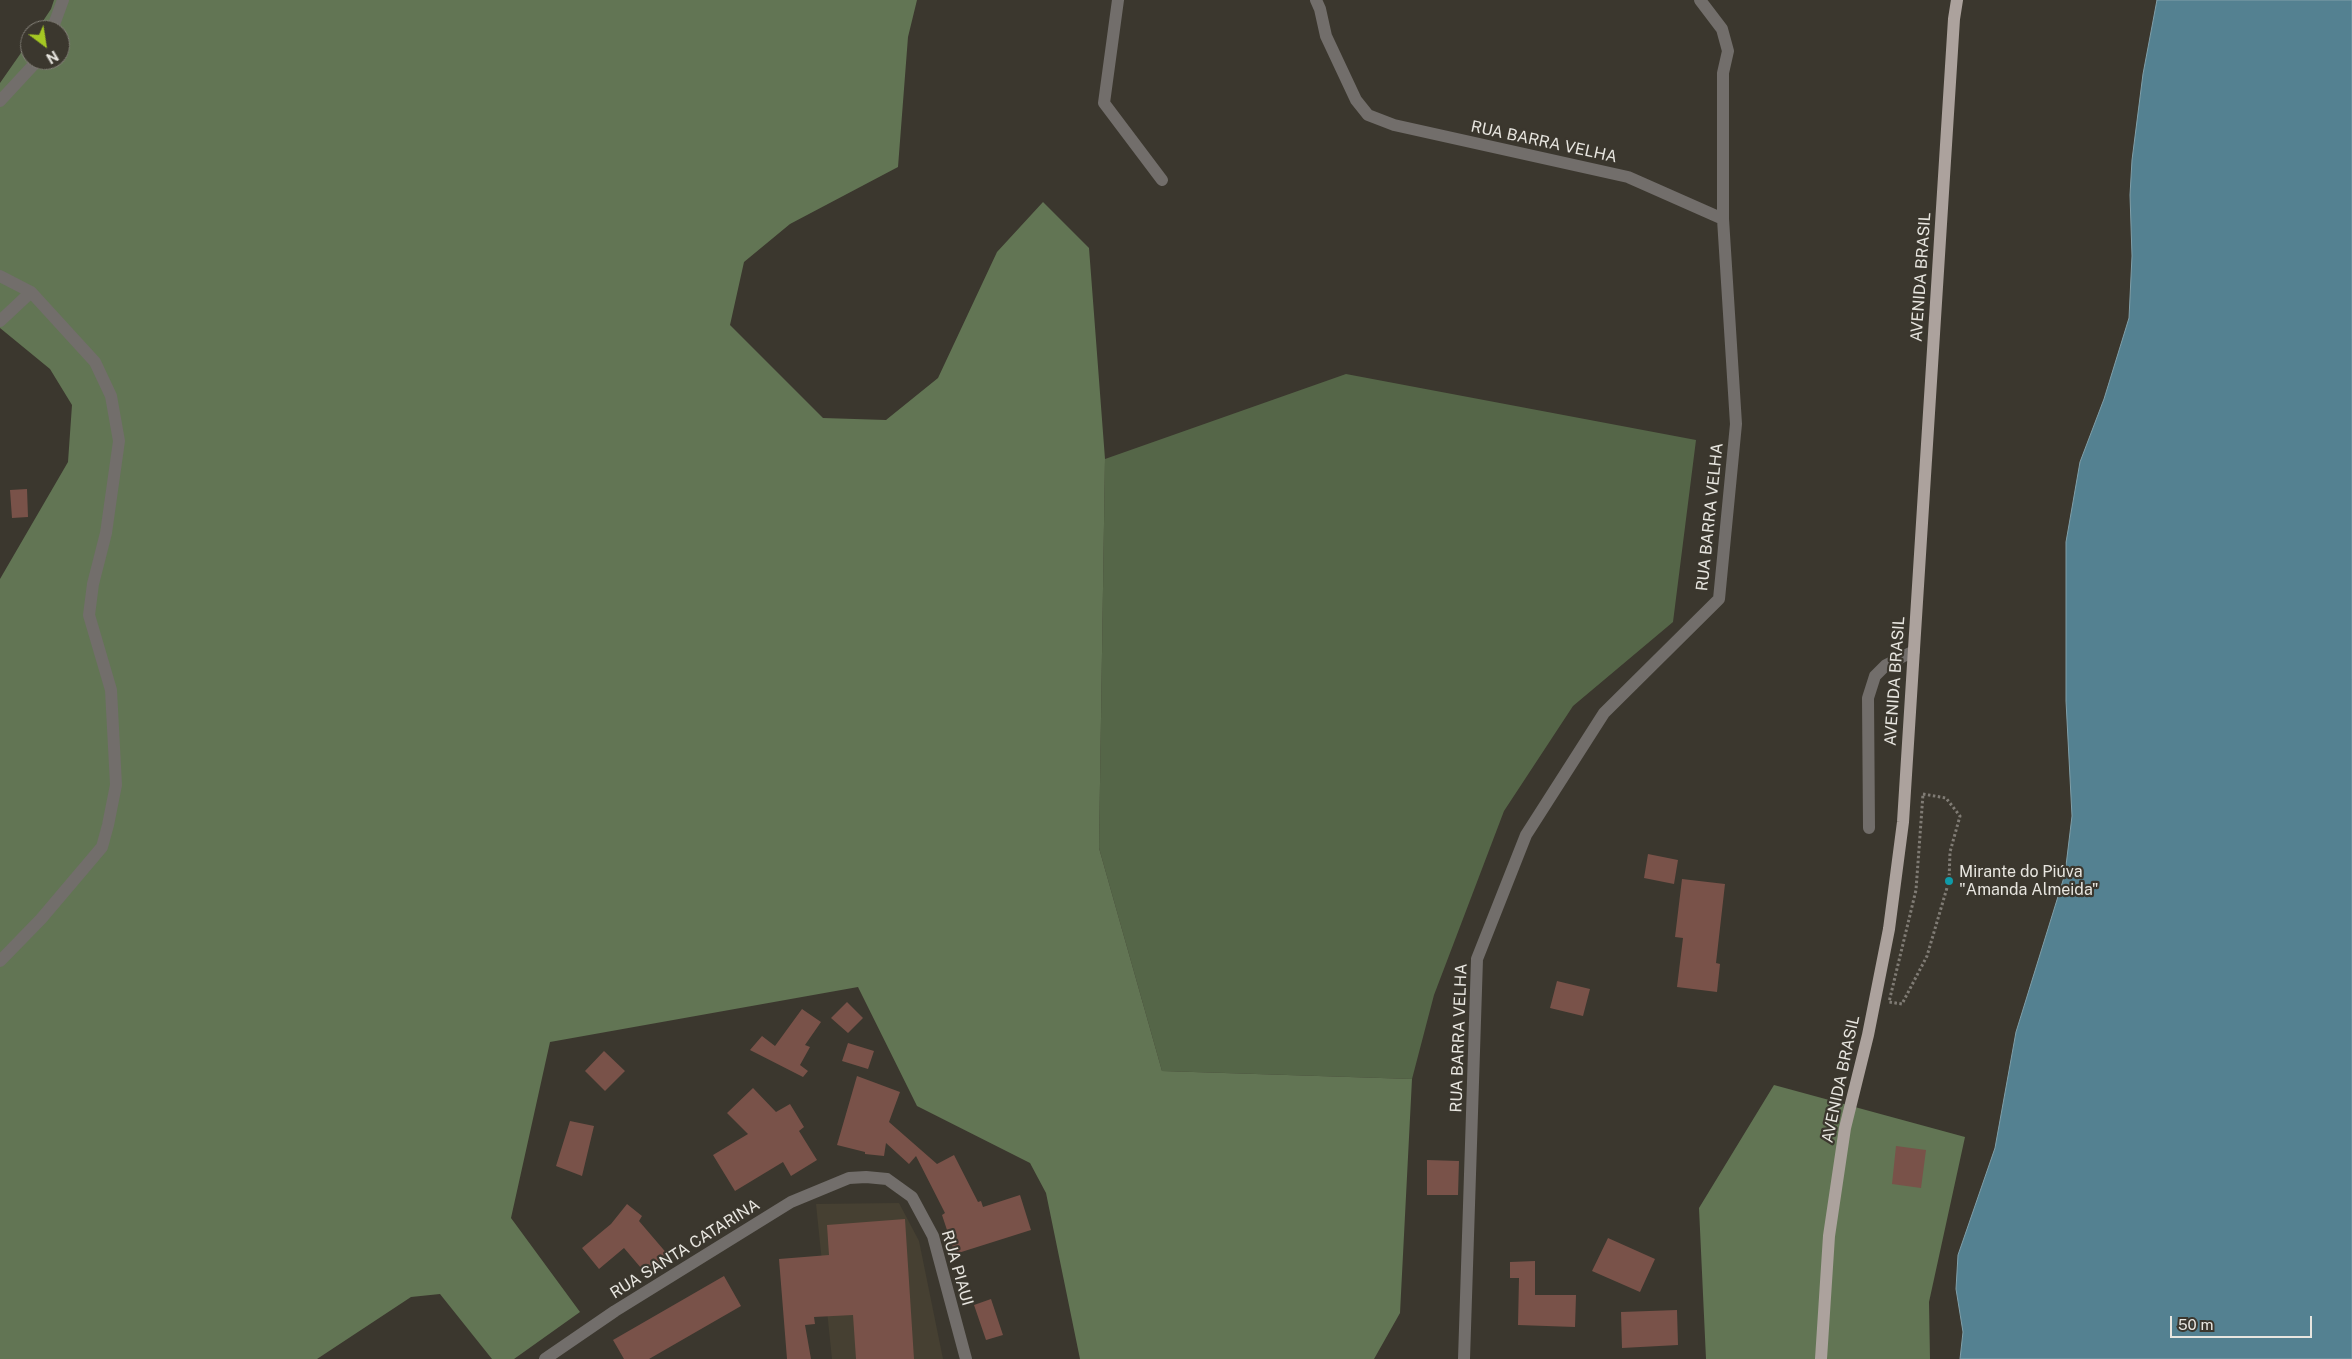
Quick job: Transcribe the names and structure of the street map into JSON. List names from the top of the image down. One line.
{"streets":{"main road":["AVENIDA BRASIL"],"street":["RUA BARRA VELHA","RUA SANTA CATARINA","RUA PIAUI"]},"crossings":[["RUA SANTA CATARINA","RUA PIAUI"]],"places":["Mirante do Piúva \"Amanda Almeida\""],"scale_bar":"50 m","north":"bottom right"}
